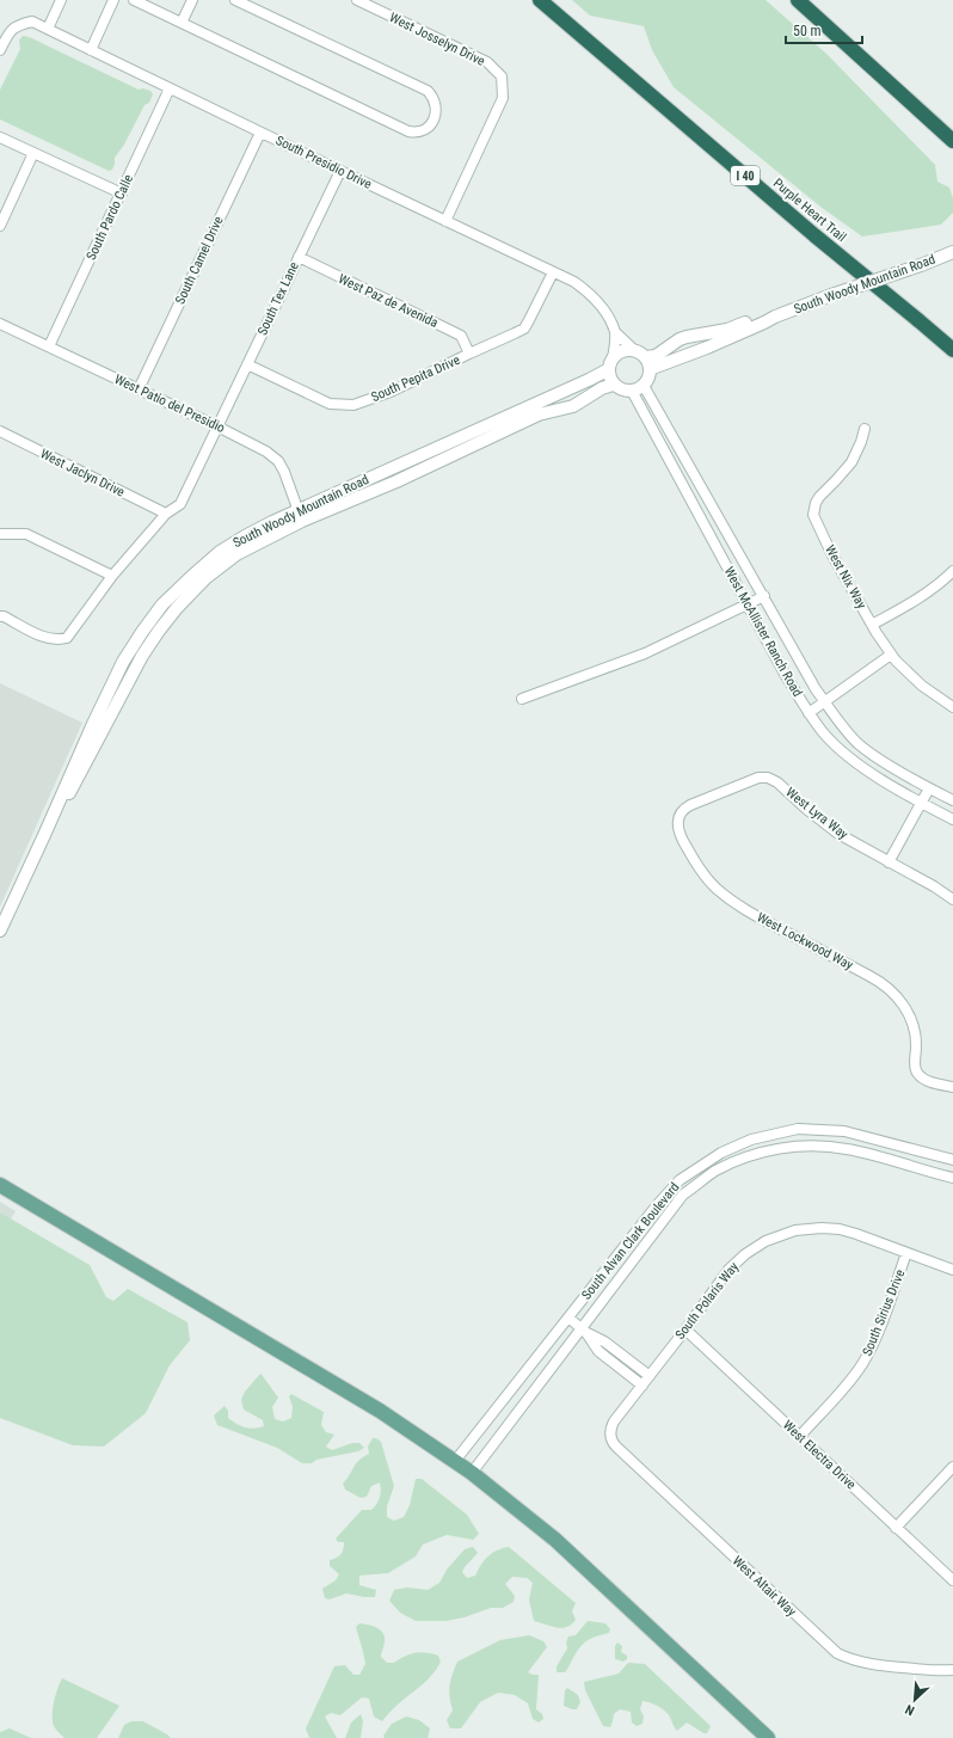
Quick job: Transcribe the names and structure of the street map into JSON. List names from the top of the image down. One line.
{"streets":{"highway":["I 40","Purple Heart Trail"],"street":["West Josselyn Drive","South Presidio Drive","South Pardo Calle","South Camel Drive","South Woody Mountain Road","South Tex Lane","West Paz de Avenida","South Pepita Drive","West Patio del Presidio","West Jaclyn Drive","West Nix Way","West McAllister Ranch Road","West Lyra Way","West Lockwood Way","South Alvan Clark Boulevard","South Polaris Way","South Sirius Drive","West Electra Drive","West Altair Way"]},"crossings":[["West Josselyn Drive","South Presidio Drive"],["South Presidio Drive","South Pardo Calle"],["South Presidio Drive","South Camel Drive"],["South Presidio Drive","South Tex Lane"],["South Presidio Drive","South Pepita Drive"],["South Pardo Calle","West Patio del Presidio"],["South Camel Drive","West Patio del Presidio"],["South Woody Mountain Road","West Patio del Presidio"],["South Woody Mountain Road","West McAllister Ranch Road"],["South Tex Lane","West Paz de Avenida"],["South Tex Lane","South Pepita Drive"],["South Tex Lane","West Patio del Presidio"],["South Tex Lane","West Jaclyn Drive"],["West Paz de Avenida","South Pepita Drive"],["West Lyra Way","West Lockwood Way"],["South Polaris Way","South Sirius Drive"],["South Polaris Way","West Electra Drive"],["South Polaris Way","West Altair Way"],["South Sirius Drive","West Electra Drive"]],"scale_bar":"50 m","north":"bottom left"}
